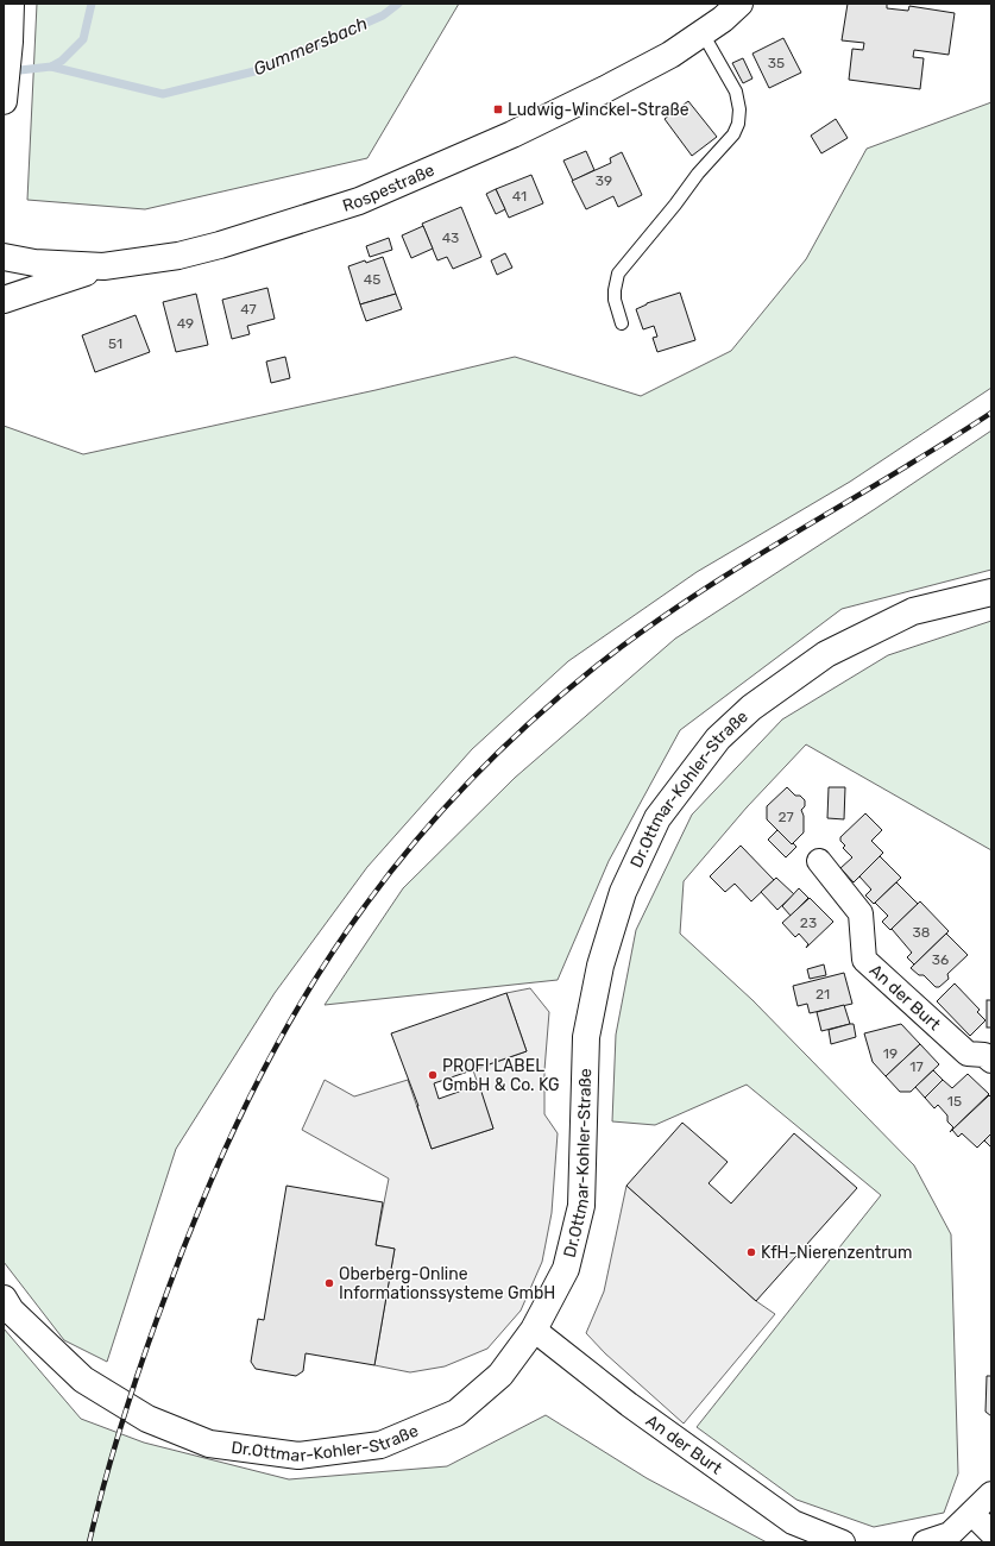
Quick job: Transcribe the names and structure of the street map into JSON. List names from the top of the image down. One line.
{"streets":{"street":["Rospestraße","Dr.Ottmar-Kohler-Straße","An der Burt"]},"crossings":[["Dr.Ottmar-Kohler-Straße","An der Burt"]],"water":["Gummersbach"],"places":{"transit":["Ludwig-Winckel-Straße"],"other":["PROFI LABEL GmbH & Co. KG","KfH-Nierenzentrum","Oberberg-Online Informationssysteme GmbH"]},"house_numbers":["35","39","41","43","45","47","49","51","27","23","38","36","21","19","17","15"]}
